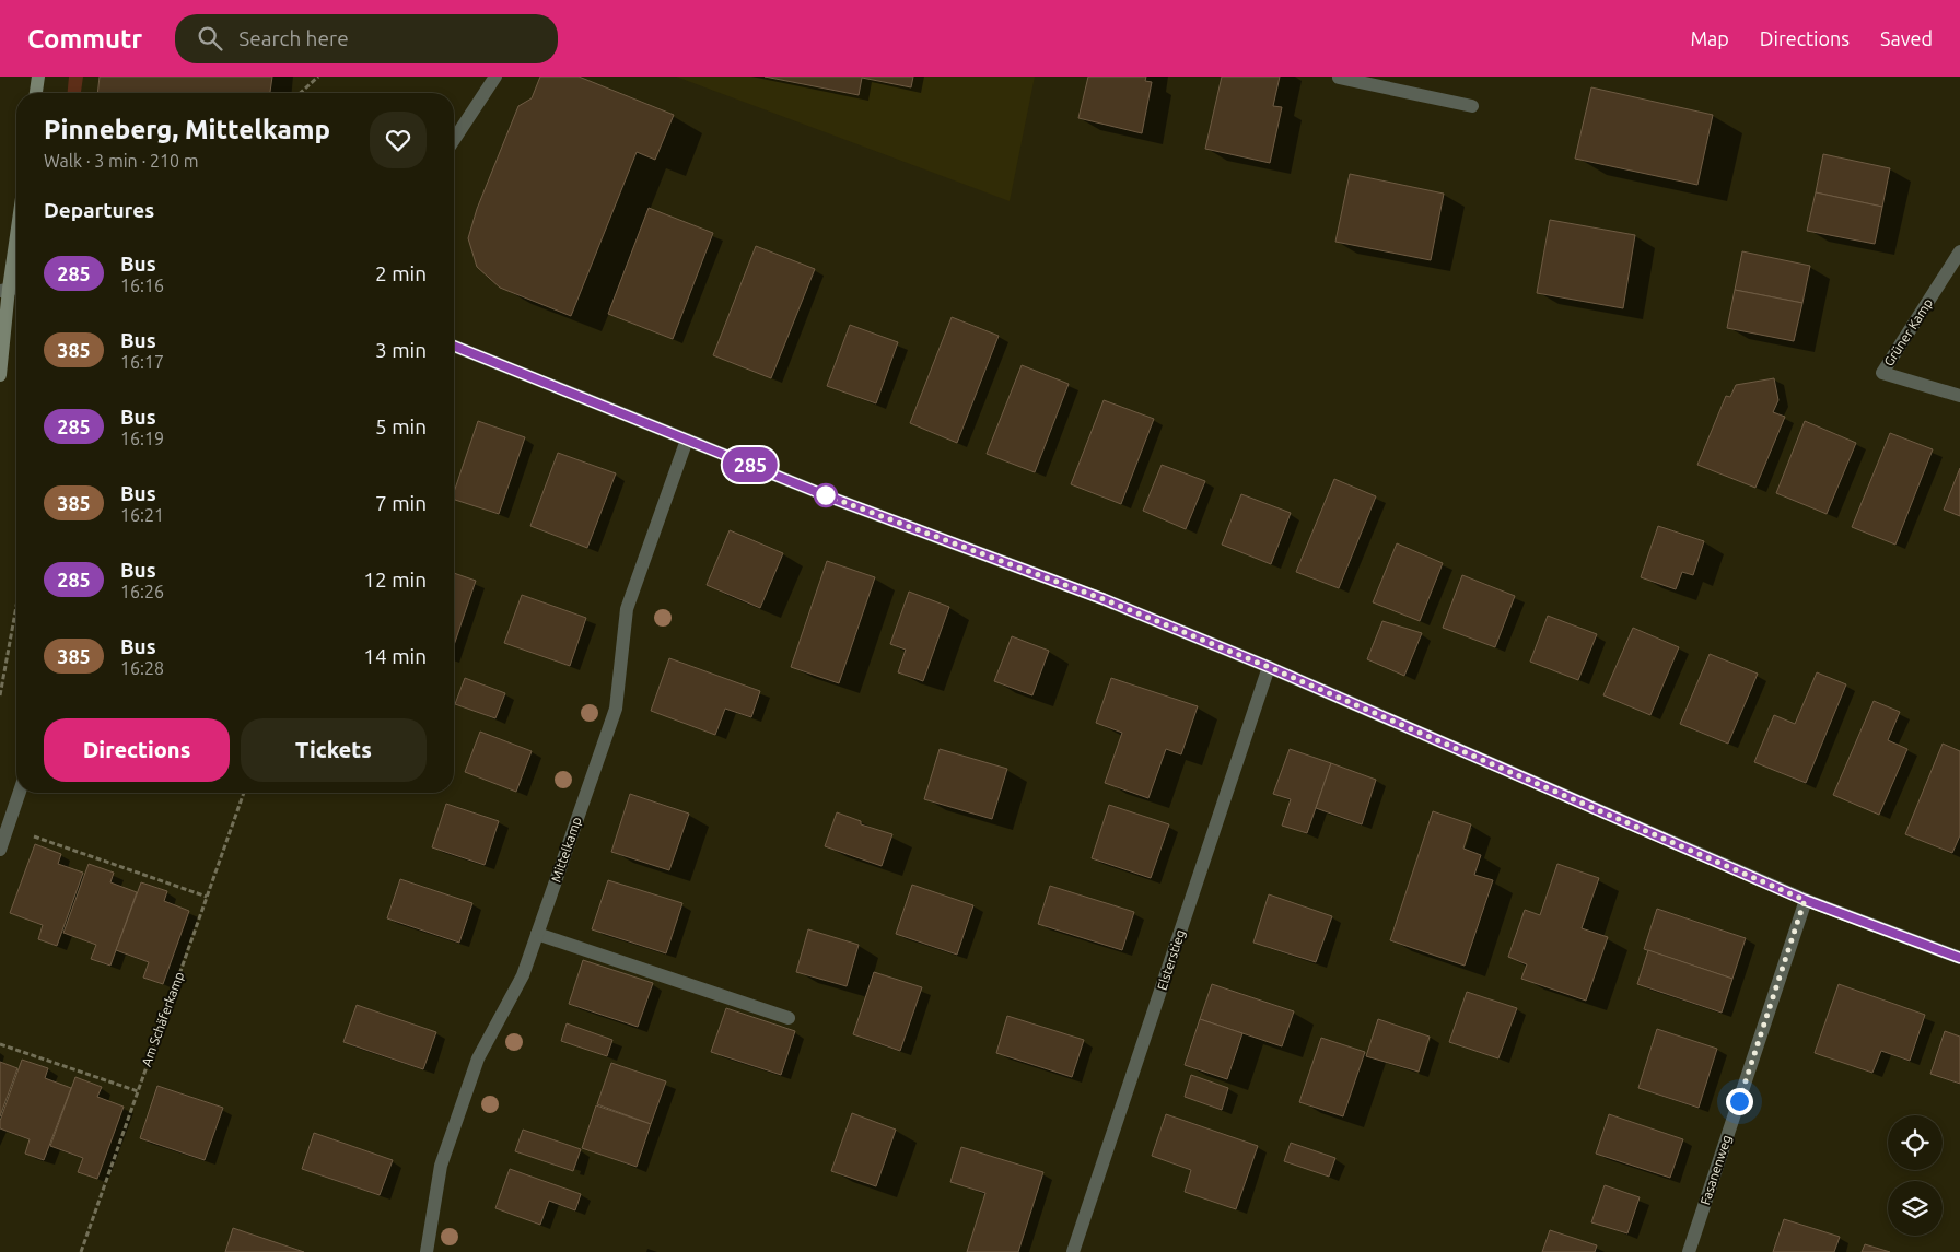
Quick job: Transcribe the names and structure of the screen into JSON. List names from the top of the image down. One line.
{"streets":{"street":["Grüner Kamp","Mittelkamp","Elsterstieg","Fasanenweg"],"path":["Am Schäferkamp"]},"lines":["bus line 285"],"page":{"header":"Commutr","search":"Search here","nav":["Map","Directions","Saved"],"on_map":"285","heading":[["Pinneberg, Mittelkamp","Walk · 3 min · 210 m"],"Departures"],"list":[{"mark":"285","name":"Bus","note":"16:16","value":"2 min"},{"mark":"385","name":"Bus","note":"16:17","value":"3 min"},{"mark":"285","name":"Bus","note":"16:19","value":"5 min"},{"mark":"385","name":"Bus","note":"16:21","value":"7 min"},{"mark":"285","name":"Bus","note":"16:26","value":"12 min"},{"mark":"385","name":"Bus","note":"16:28","value":"14 min"}],"buttons":["Directions","Tickets"]}}
